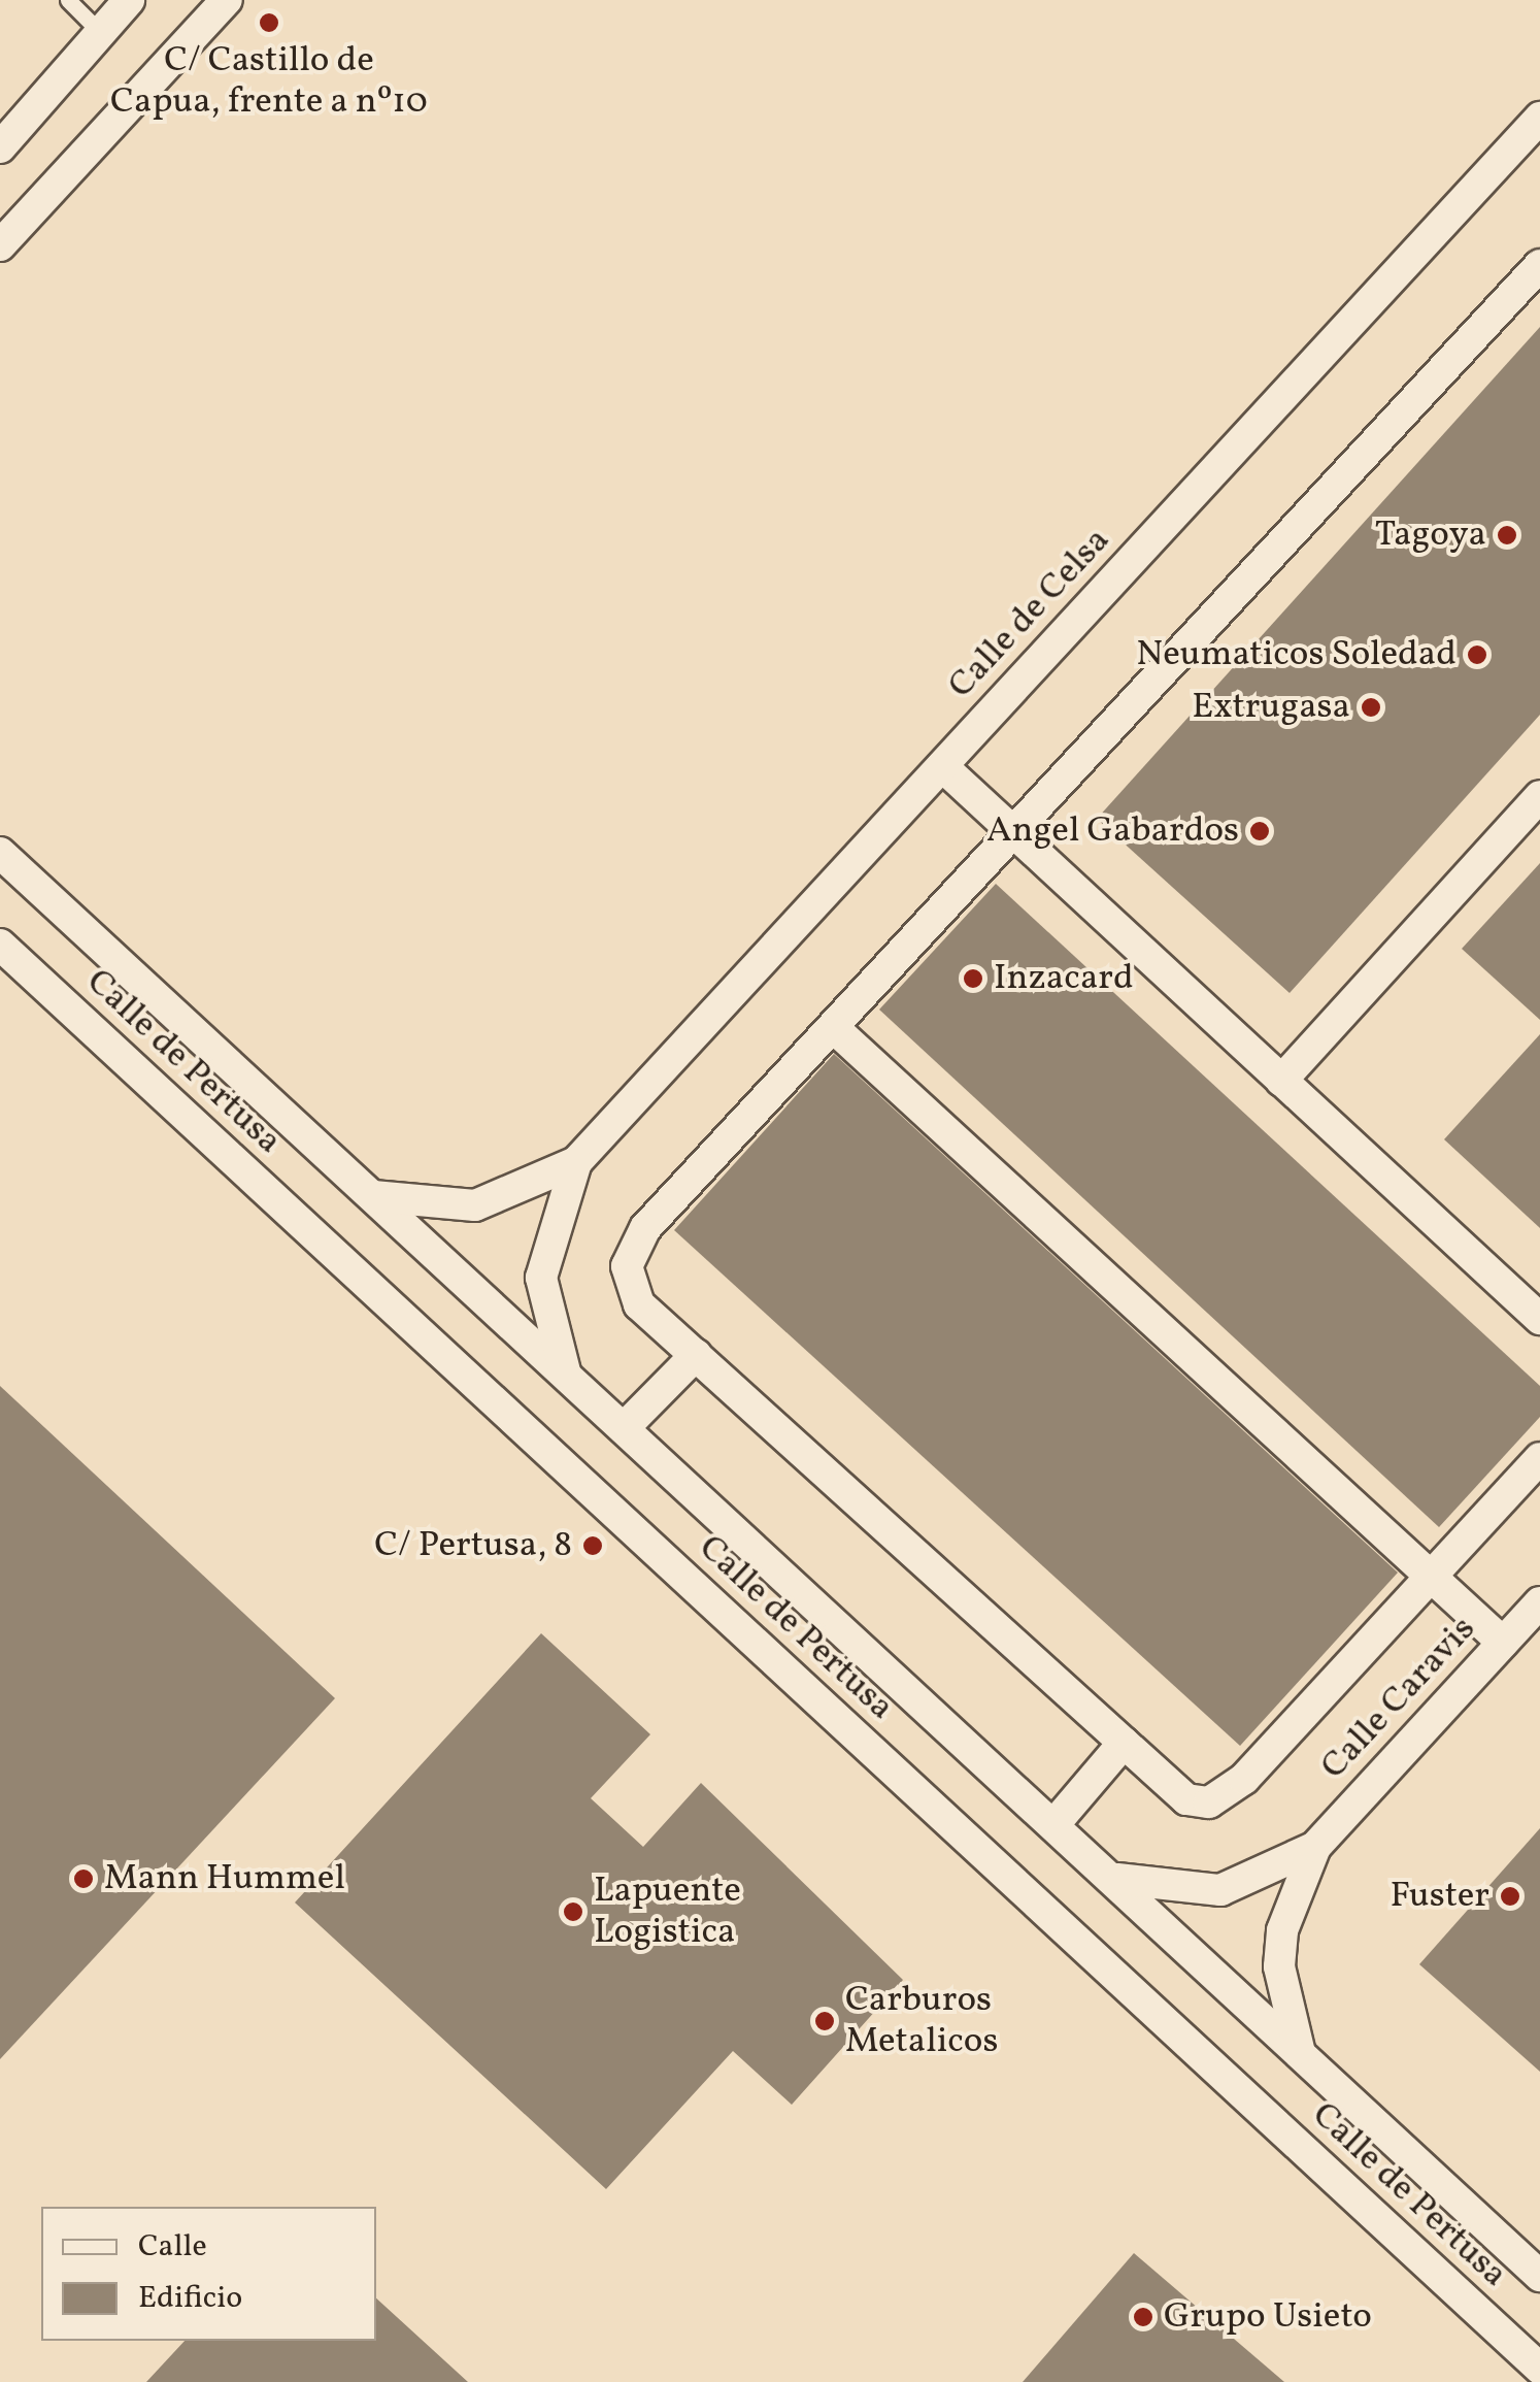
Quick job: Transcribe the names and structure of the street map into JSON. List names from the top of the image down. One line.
{"streets":{"street":["Calle de Celsa","Calle de Pertusa","Calle Caravis"]},"crossings":[["Calle de Celsa","Calle de Pertusa"],["Calle de Pertusa","Calle Caravis"]],"places":["C/ Castillo de Capua, frente a nº10","Tagoya","Neumaticos Soledad","Extrugasa","Angel Gabardos","Inzacard","C/ Pertusa, 8","Mann Hummel","Fuster","Lapuente Logistica","Carburos Metalicos","Grupo Usieto"],"legend":["Calle","Edificio"]}
